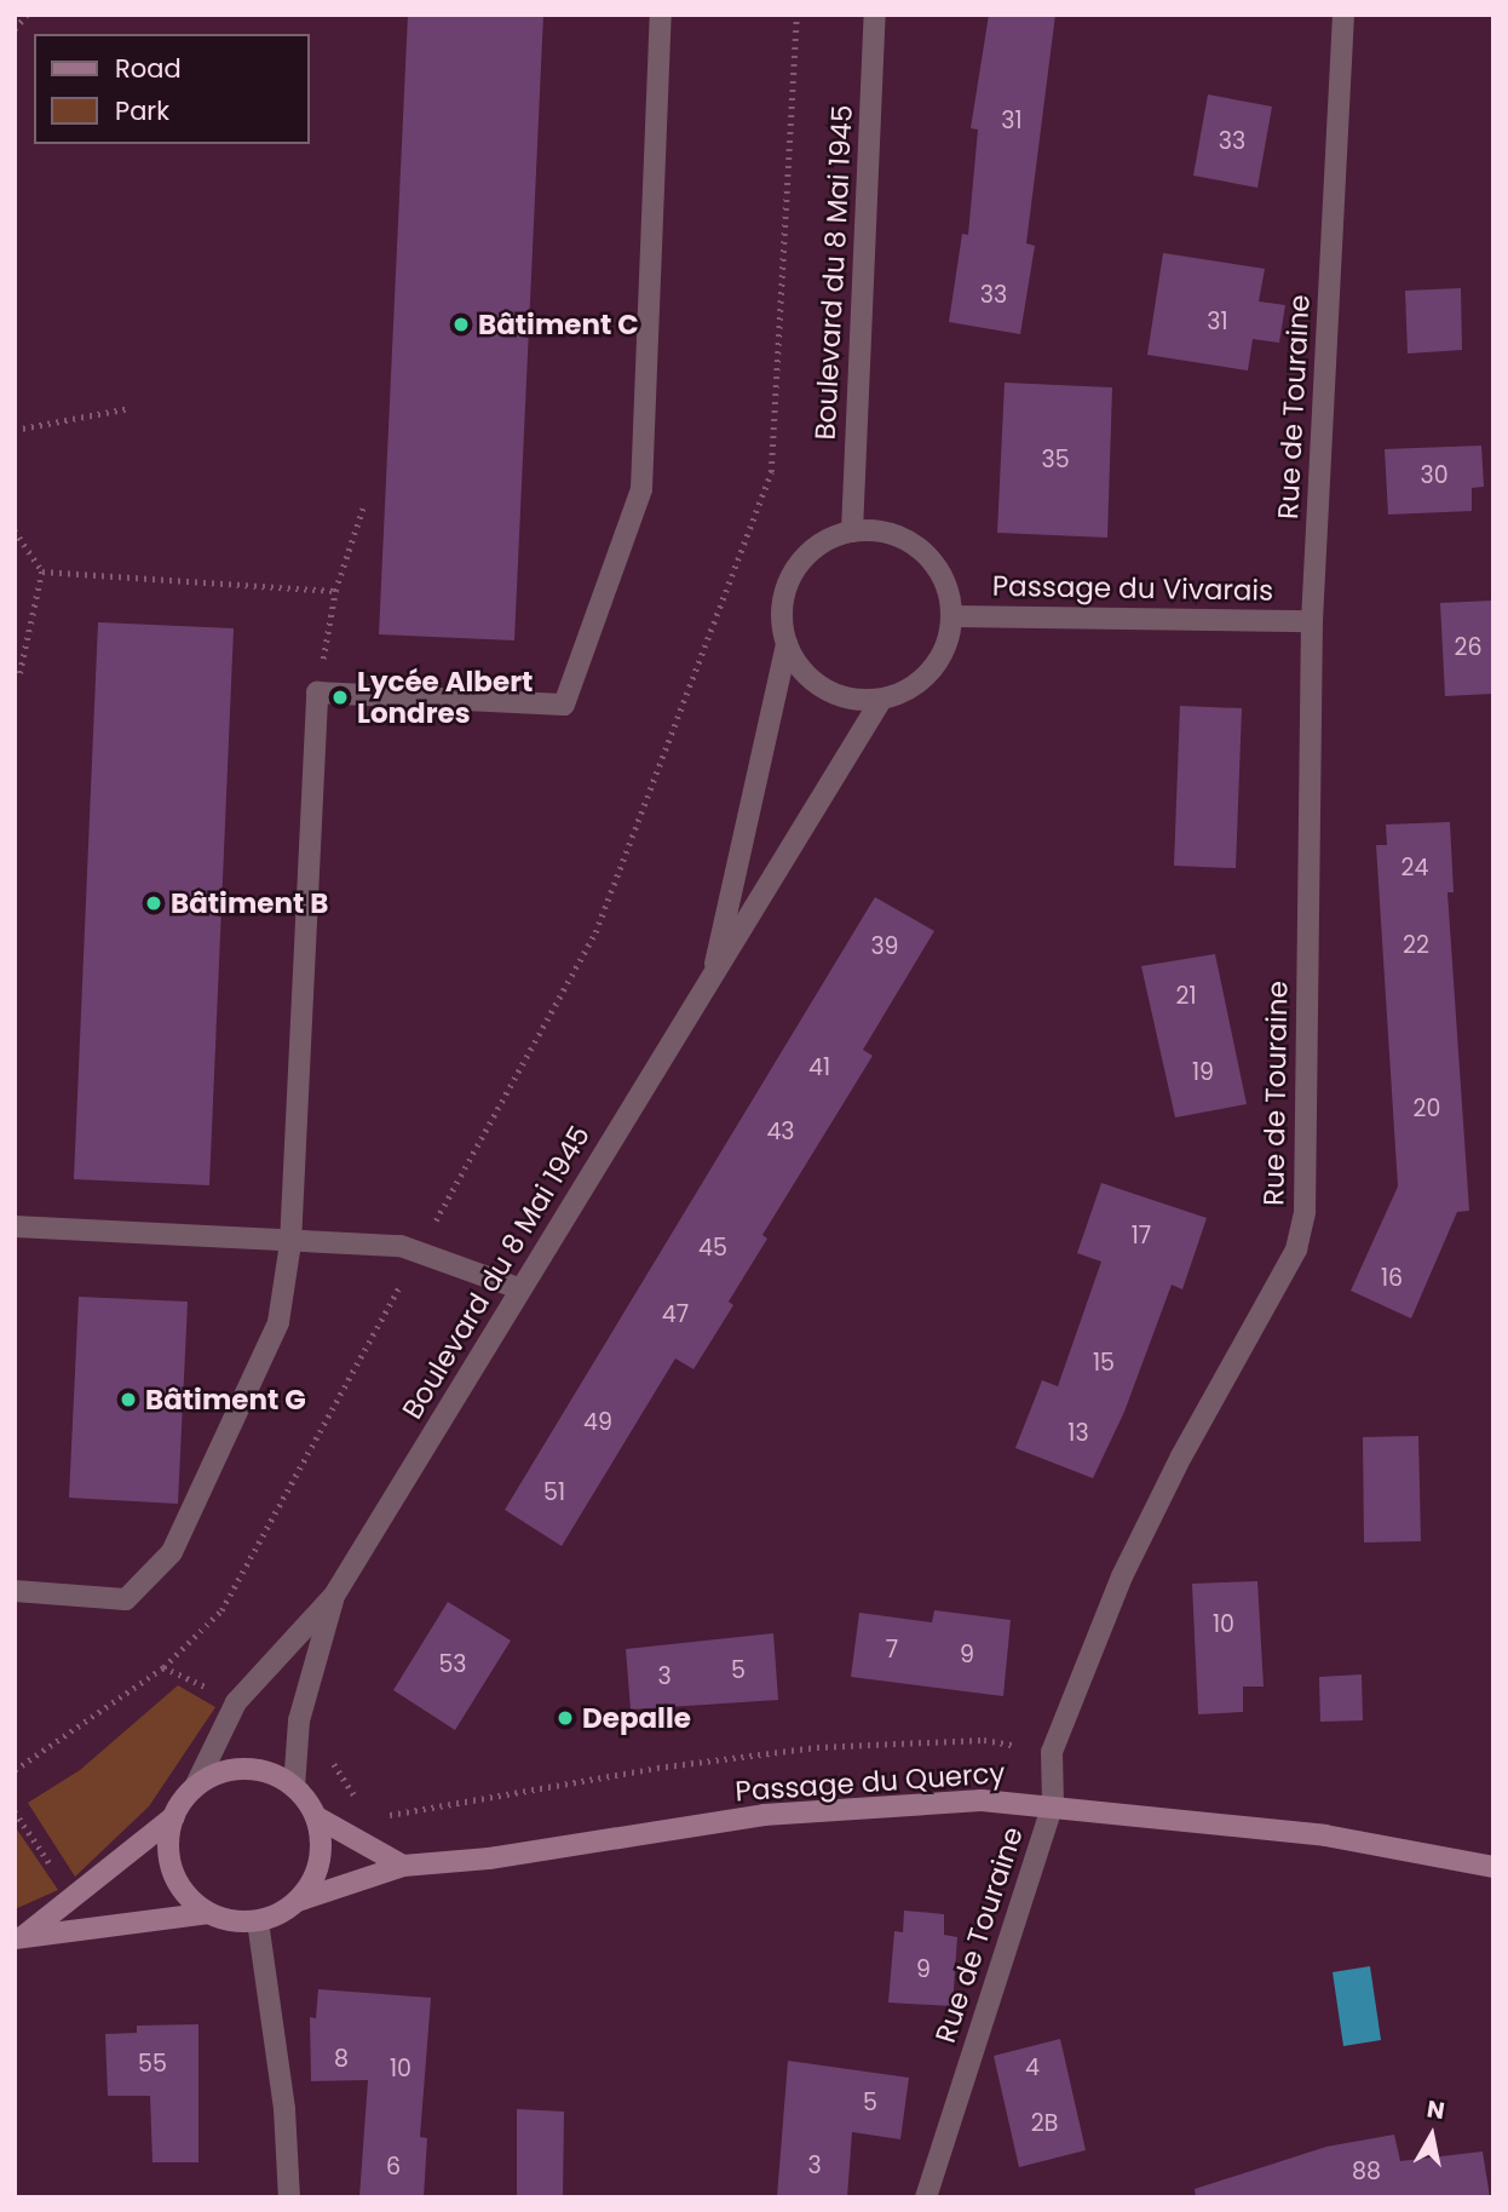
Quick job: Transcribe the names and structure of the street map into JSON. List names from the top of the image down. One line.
{"streets":{"main road":["Passage du Quercy"],"street":["Boulevard du 8 Mai 1945","Rue de Touraine","Passage du Vivarais"]},"crossings":[["Boulevard du 8 Mai 1945","Passage du Vivarais"],["Boulevard du 8 Mai 1945","Passage du Quercy"],["Rue de Touraine","Passage du Vivarais"],["Rue de Touraine","Passage du Quercy"]],"places":["Bâtiment C","Lycée Albert Londres","Bâtiment B","Bâtiment G","Depalle"],"house_numbers":["31","33","33","31","35","30","26","24","22","39","21","41","19","20","43","17","45","16","47","15","49","13","51","10","7","9","53","5","3","9","8","55","4","10","5","2B","3","6","88"],"legend":["Road","Park"],"north":"top"}
